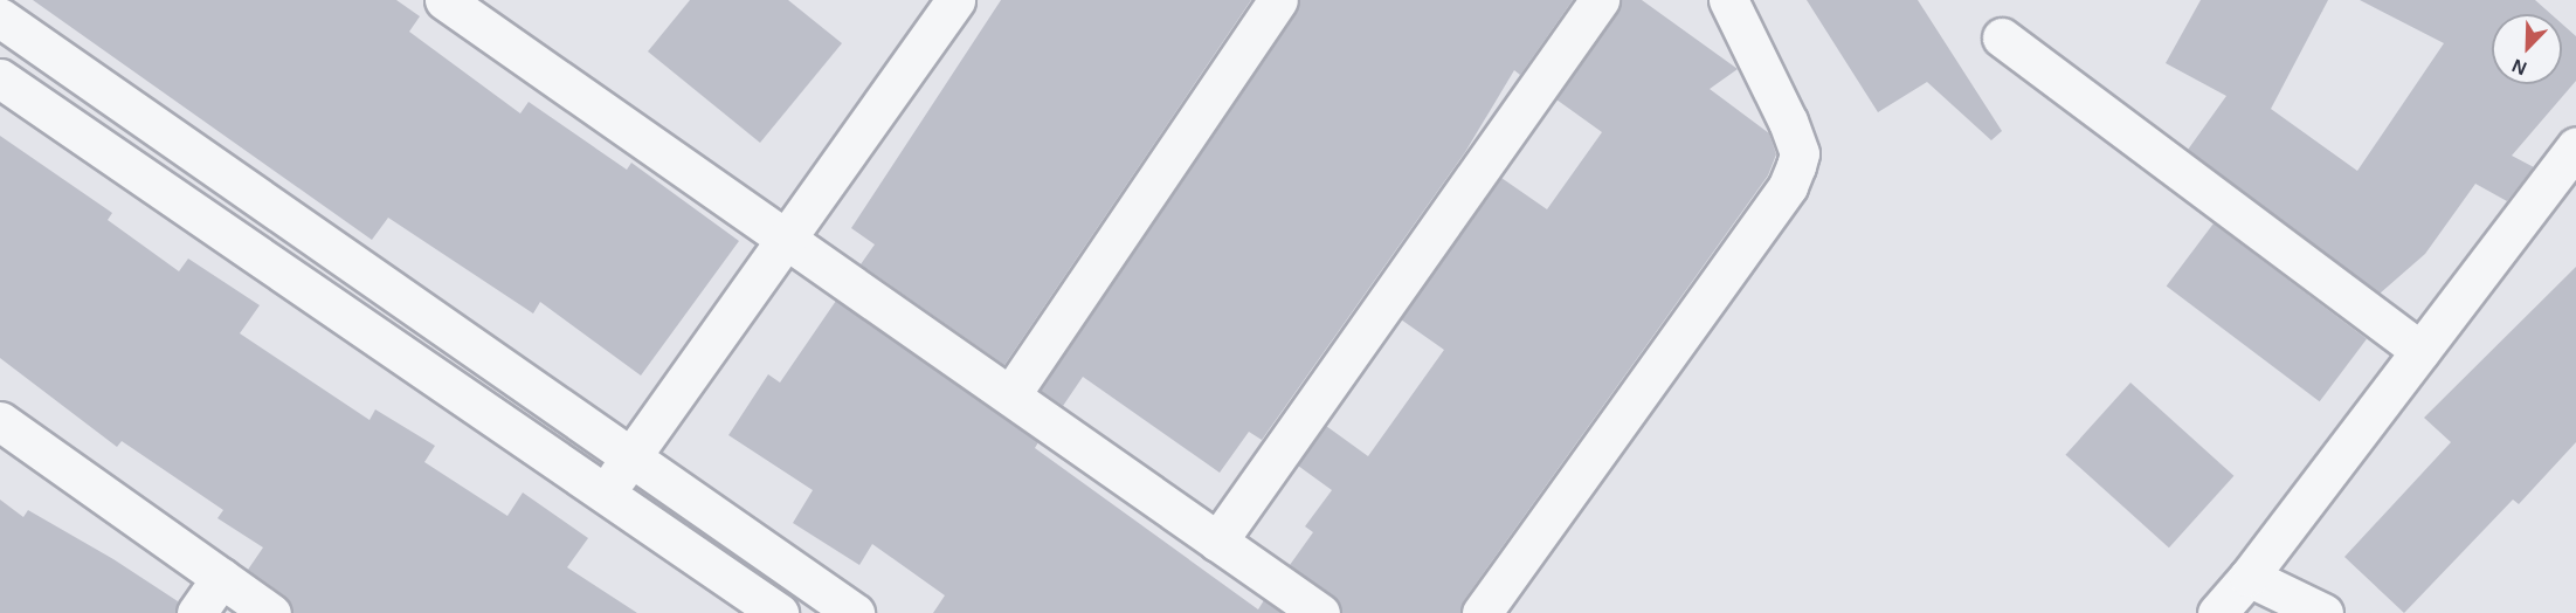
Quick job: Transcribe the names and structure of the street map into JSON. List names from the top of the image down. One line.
{"north":"bottom left"}
